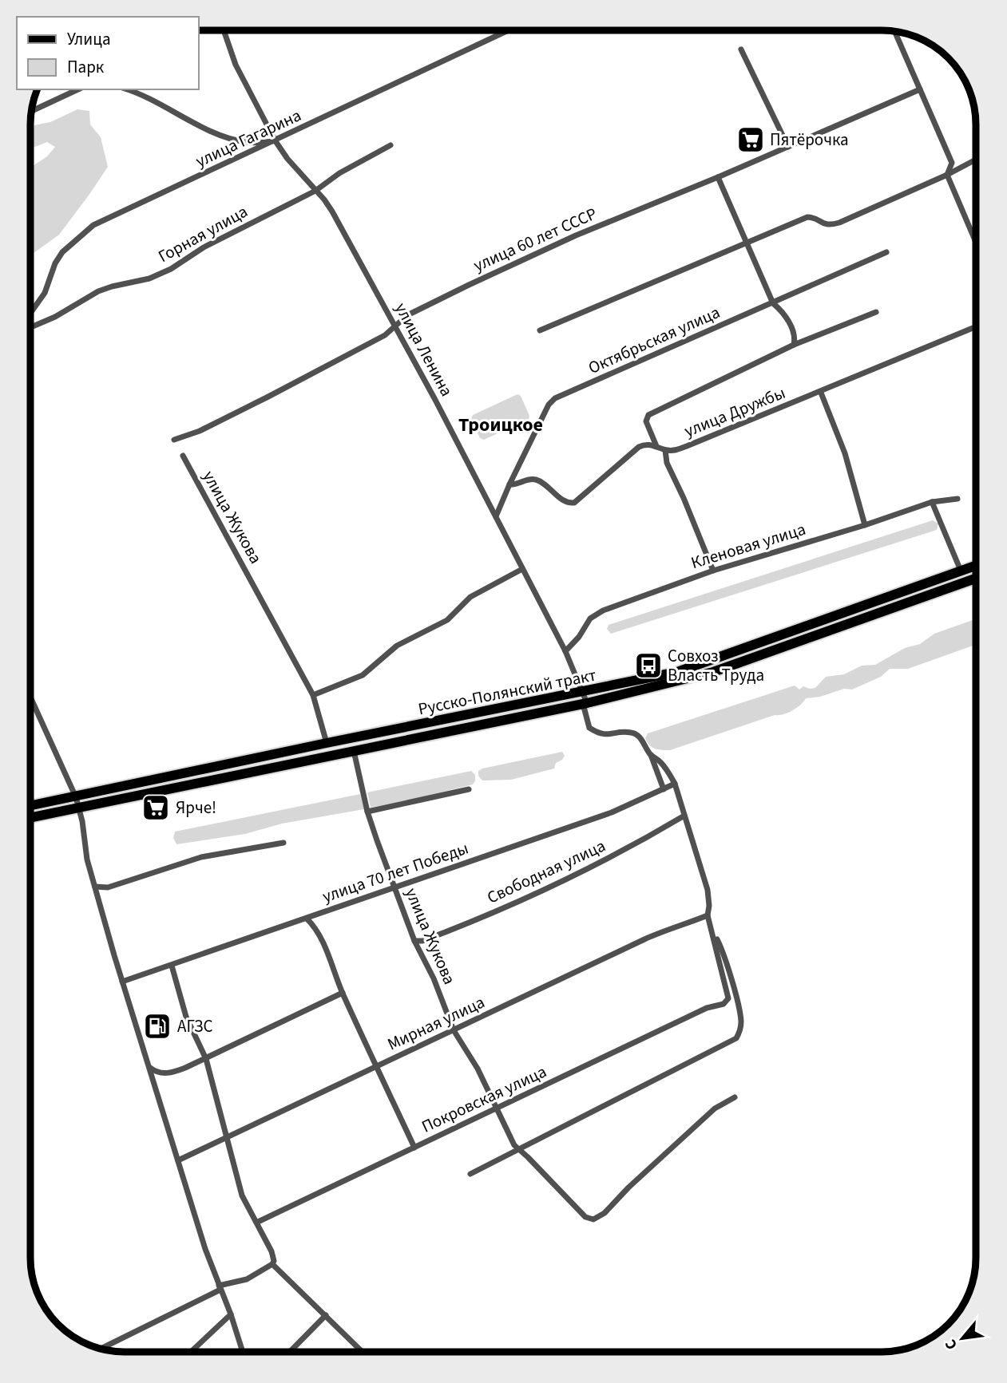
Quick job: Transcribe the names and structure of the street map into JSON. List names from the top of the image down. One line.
{"streets":{"main road":["Русско-Полянский тракт"],"street":["улица Гагарина","Горная улица","улица 60 лет СССР","Октябрьская улица","улица Ленина","улица Дружбы","улица Жукова","Кленовая улица","Свободная улица","улица 70 лет Победы","Мирная улица","Покровская улица"]},"crossings":[["улица Гагарина","улица Ленина"],["Горная улица","улица Ленина"],["улица 60 лет СССР","улица Ленина"],["Октябрьская улица","улица Ленина"],["улица Ленина","Кленовая улица"],["улица Ленина","Русско-Полянский тракт"],["улица Жукова","Русско-Полянский тракт"],["улица Жукова","Свободная улица"],["улица Жукова","улица 70 лет Победы"],["улица Жукова","Мирная улица"],["улица Жукова","Покровская улица"]],"districts":["Троицкое"],"places":{"supermarket":["Пятёрочка","Ярче!"],"bus stop":["Совхоз Власть Труда"],"fuel station":["АГЗС"]},"legend":["Улица","Парк"],"north":"bottom left"}
